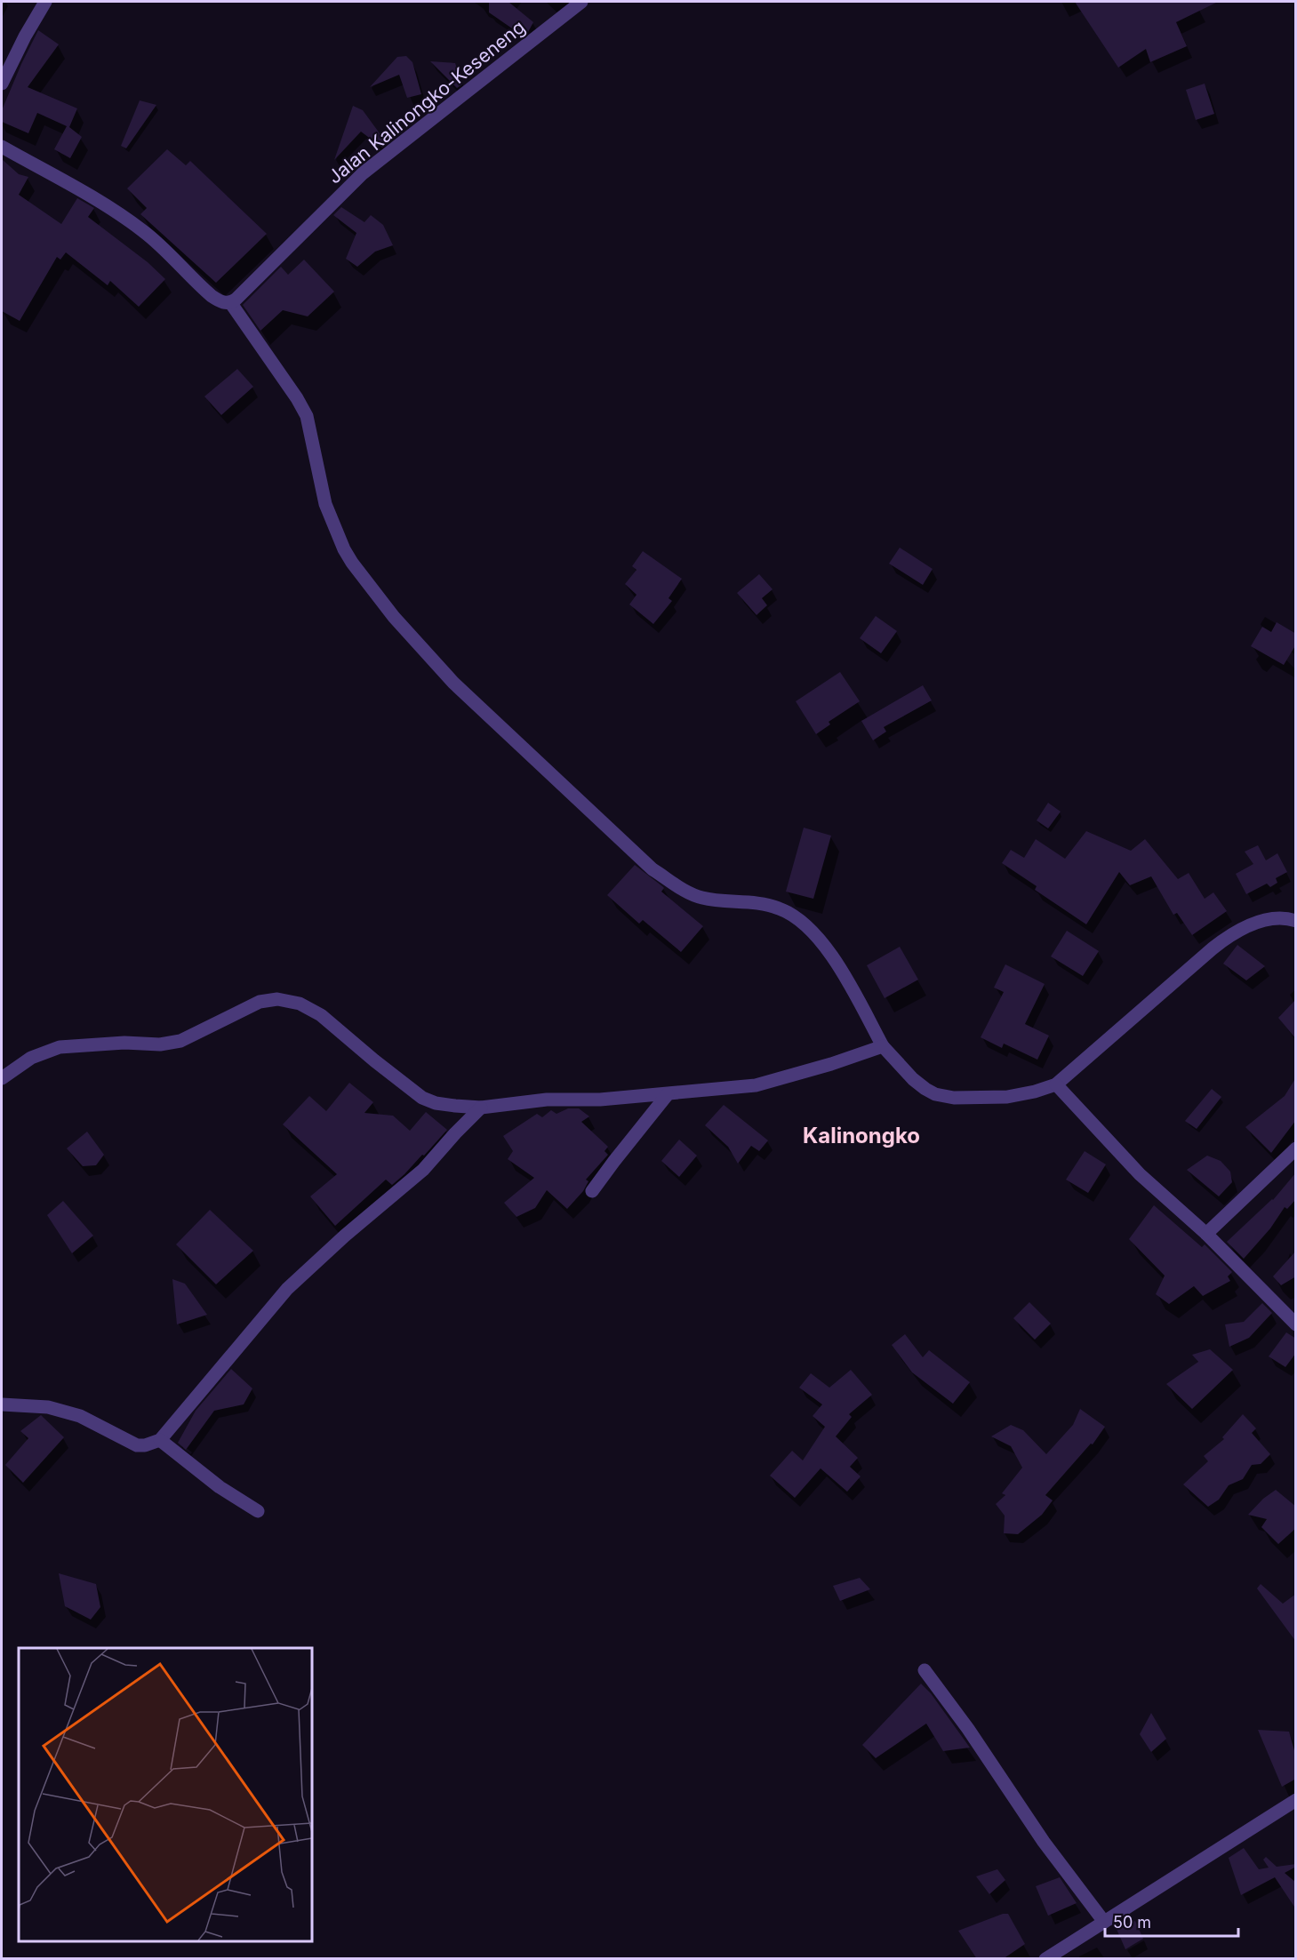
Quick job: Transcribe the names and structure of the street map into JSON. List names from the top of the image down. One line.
{"streets":{"street":["Jalan Kalinongko-Keseneng"]},"districts":["Kalinongko"],"scale_bar":"50 m"}
